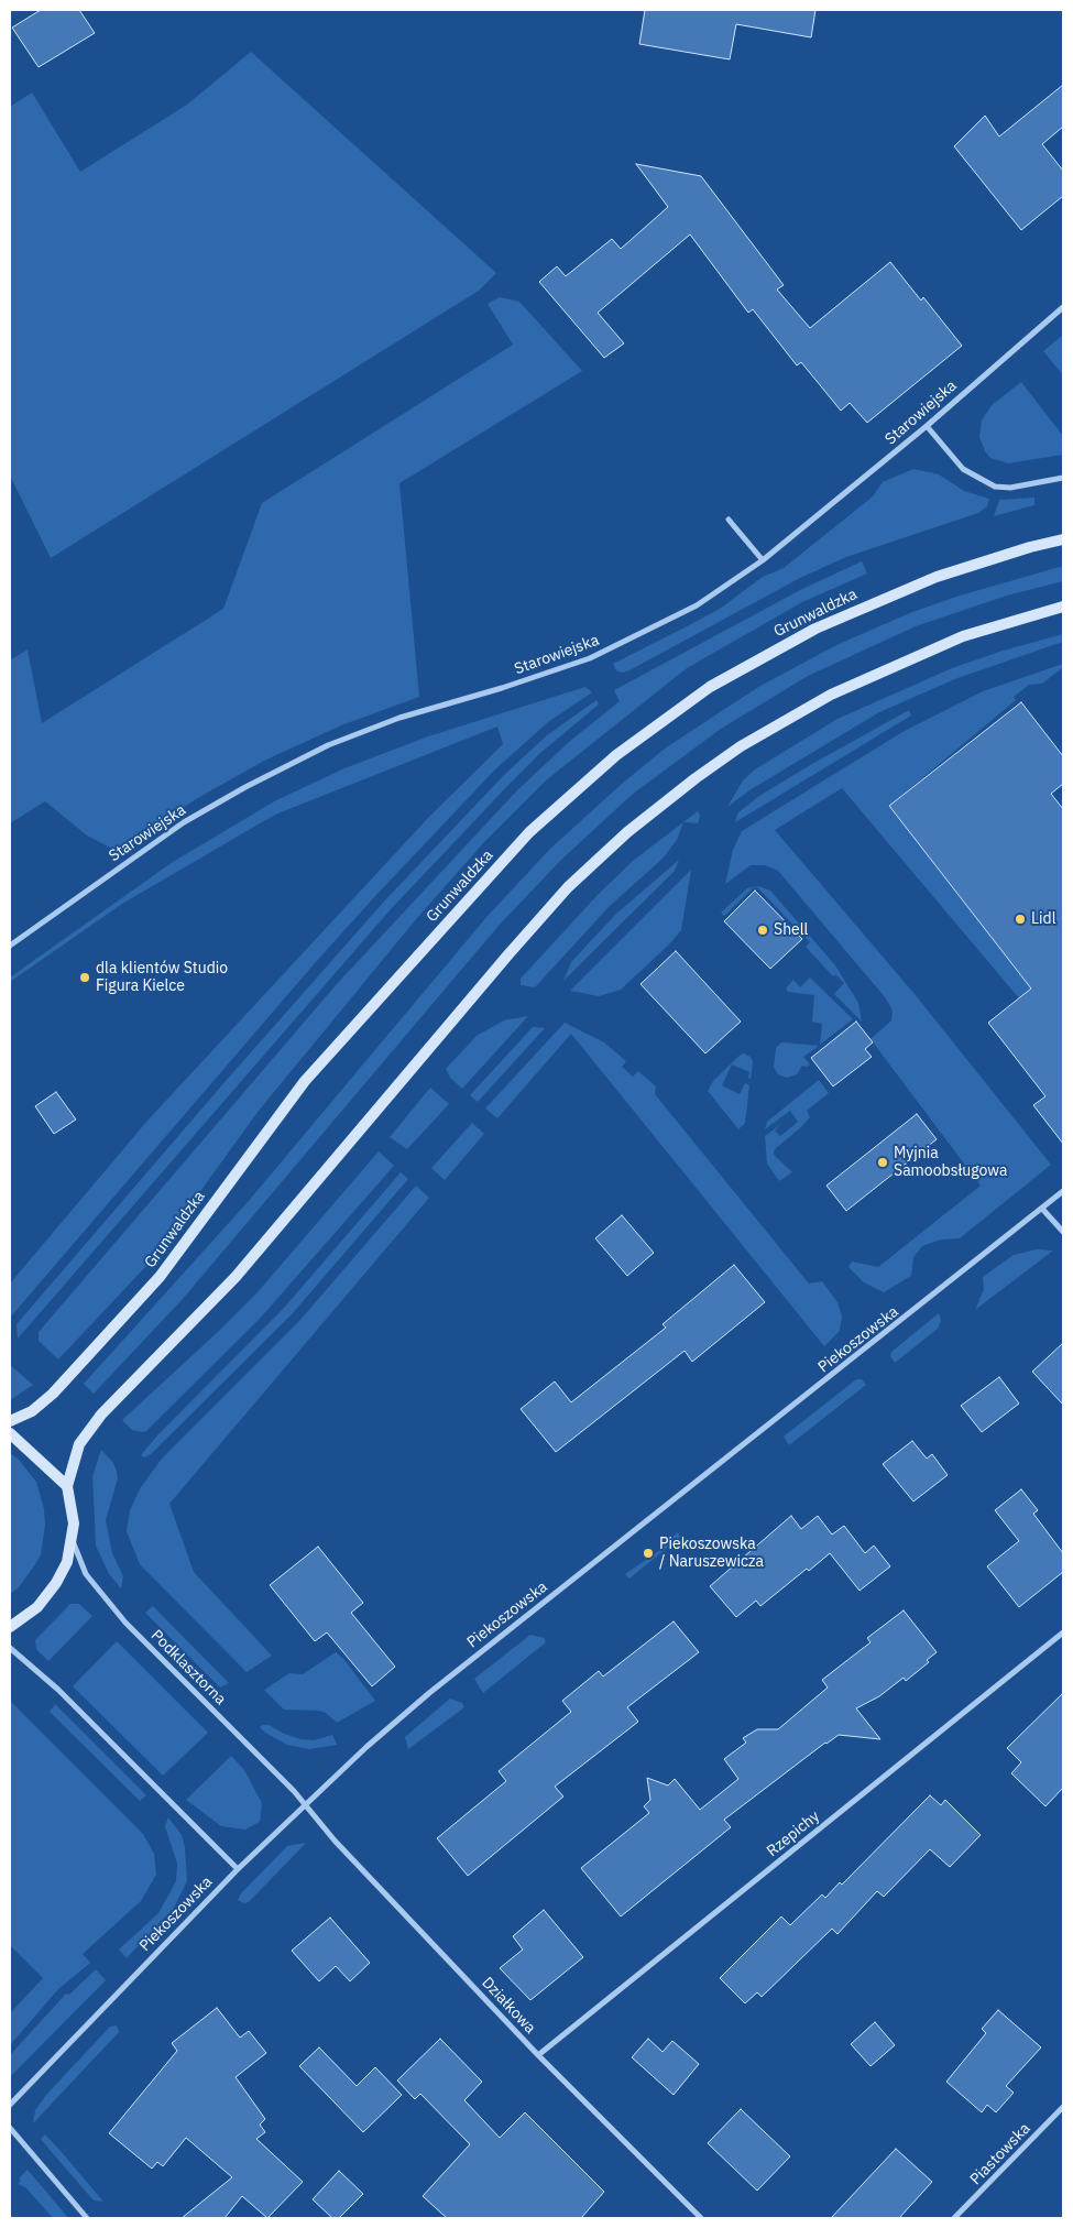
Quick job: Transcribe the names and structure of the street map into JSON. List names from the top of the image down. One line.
{"streets":{"main road":["Grunwaldzka"],"street":["Starowiejska","Piekoszowska","Podklasztorna","Rzepichy","Działkowa","Piastowska"]},"crossings":[["Piekoszowska","Podklasztorna"],["Piekoszowska","Działkowa"],["Podklasztorna","Działkowa"],["Rzepichy","Działkowa"]],"places":["Lidl","Shell","dla klientów Studio Figura Kielce","Myjnia Samoobsługowa","Piekoszowska / Naruszewicza"]}
